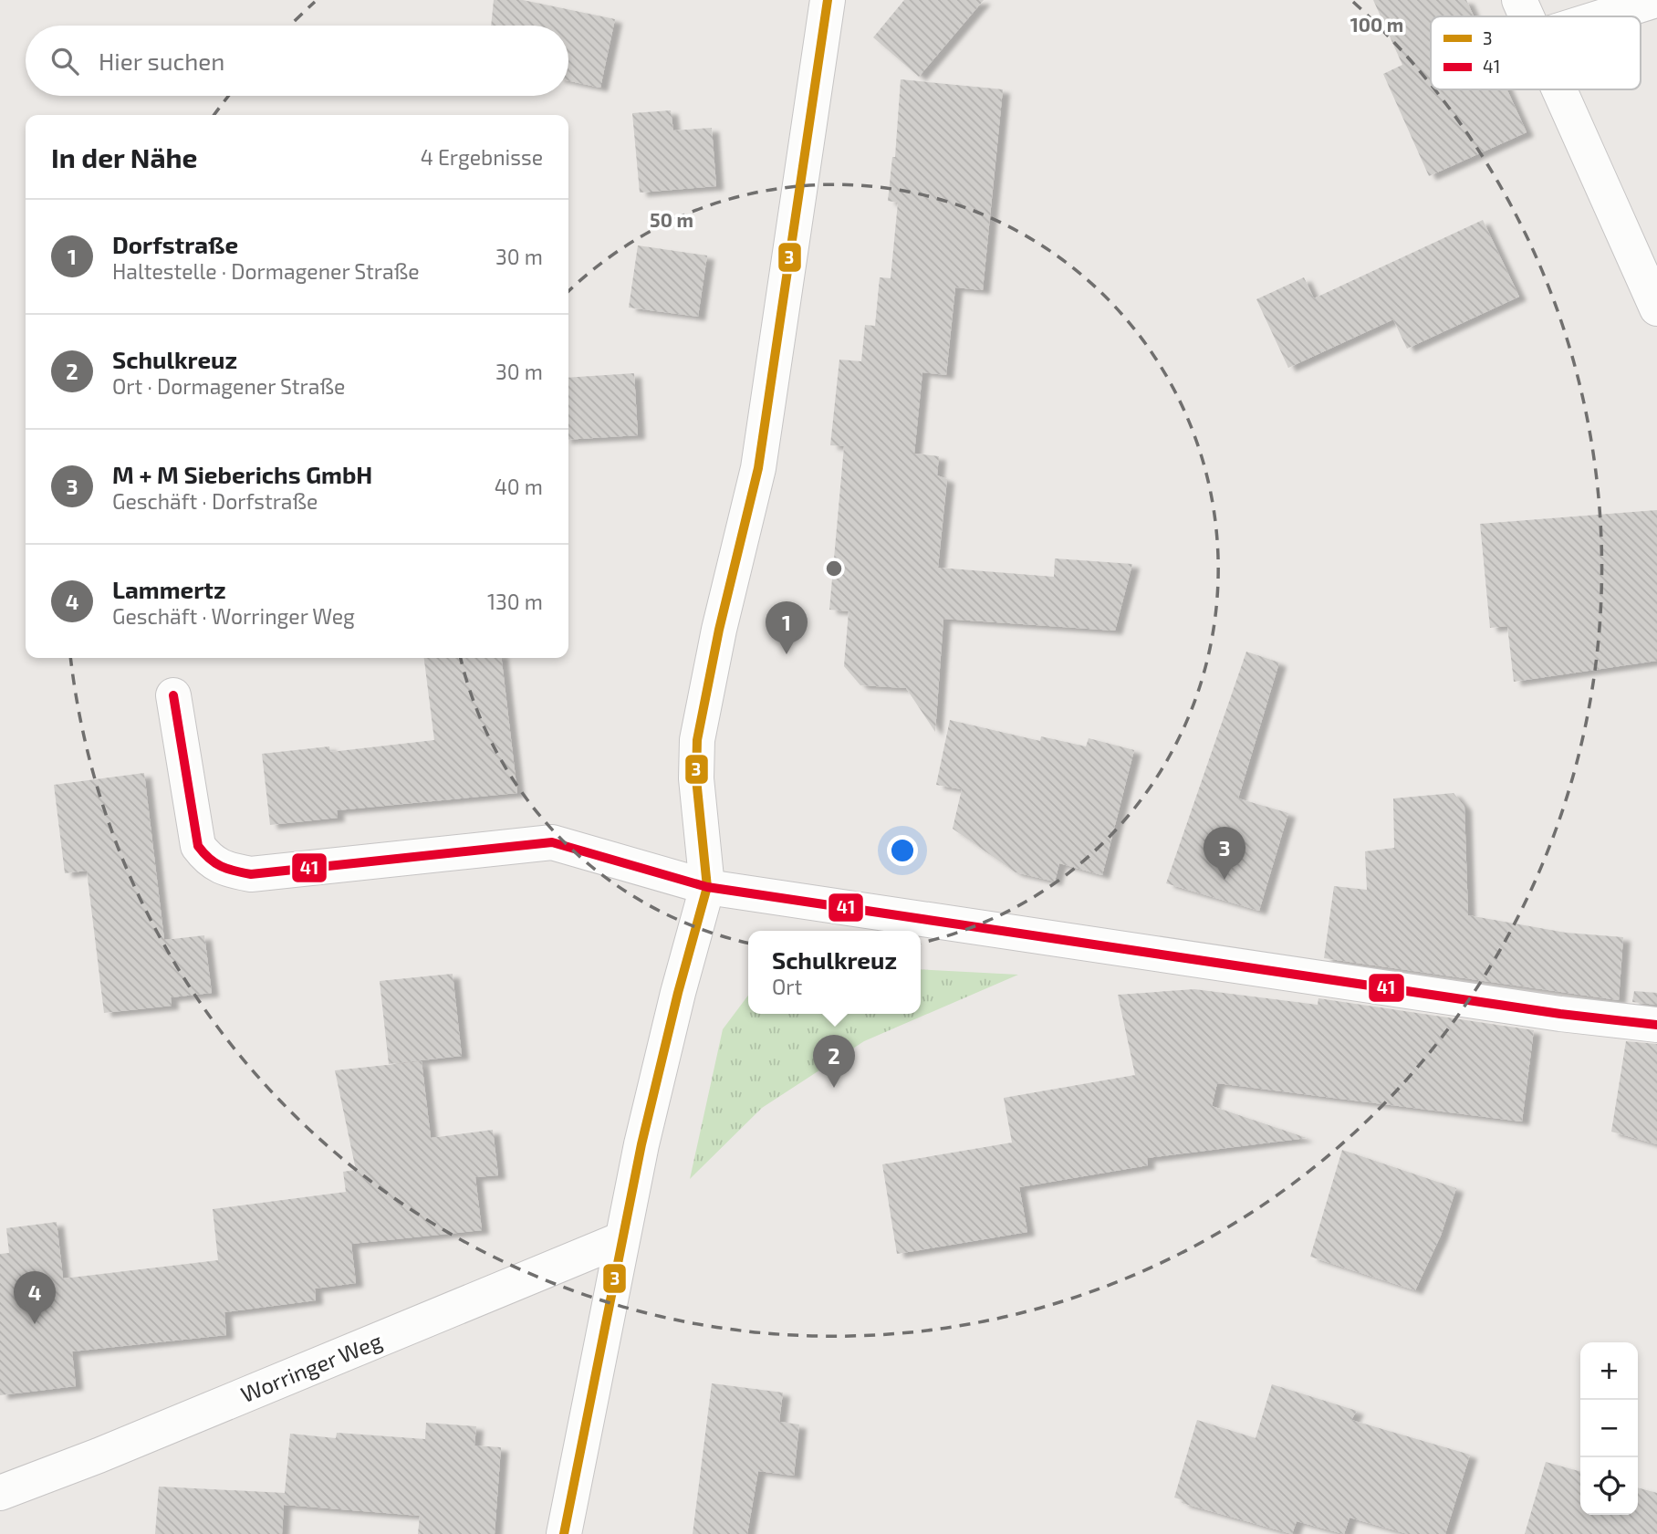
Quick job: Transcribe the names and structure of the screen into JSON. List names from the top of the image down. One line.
{"streets":{"street":["Worringer Weg"]},"lines":["transit line 3","transit line 41"],"legend":["3","41"],"page":{"search":"Hier suchen","heading":["In der Nähe","4 Ergebnisse"],"list":[{"mark":"1","name":"Dorfstraße","note":"Haltestelle · Dormagener Straße","value":"30 m"},{"mark":"2","name":"Schulkreuz","note":"Ort · Dormagener Straße","value":"30 m"},{"mark":"3","name":"M + M Sieberichs GmbH","note":"Geschäft · Dorfstraße","value":"40 m"},{"mark":"4","name":"Lammertz","note":"Geschäft · Worringer Weg","value":"130 m"}],"pins":["1","3","2","4"],"popup":["Schulkreuz","Ort"],"map_buttons":["+","−"]},"rings":["100 m","50 m"]}
